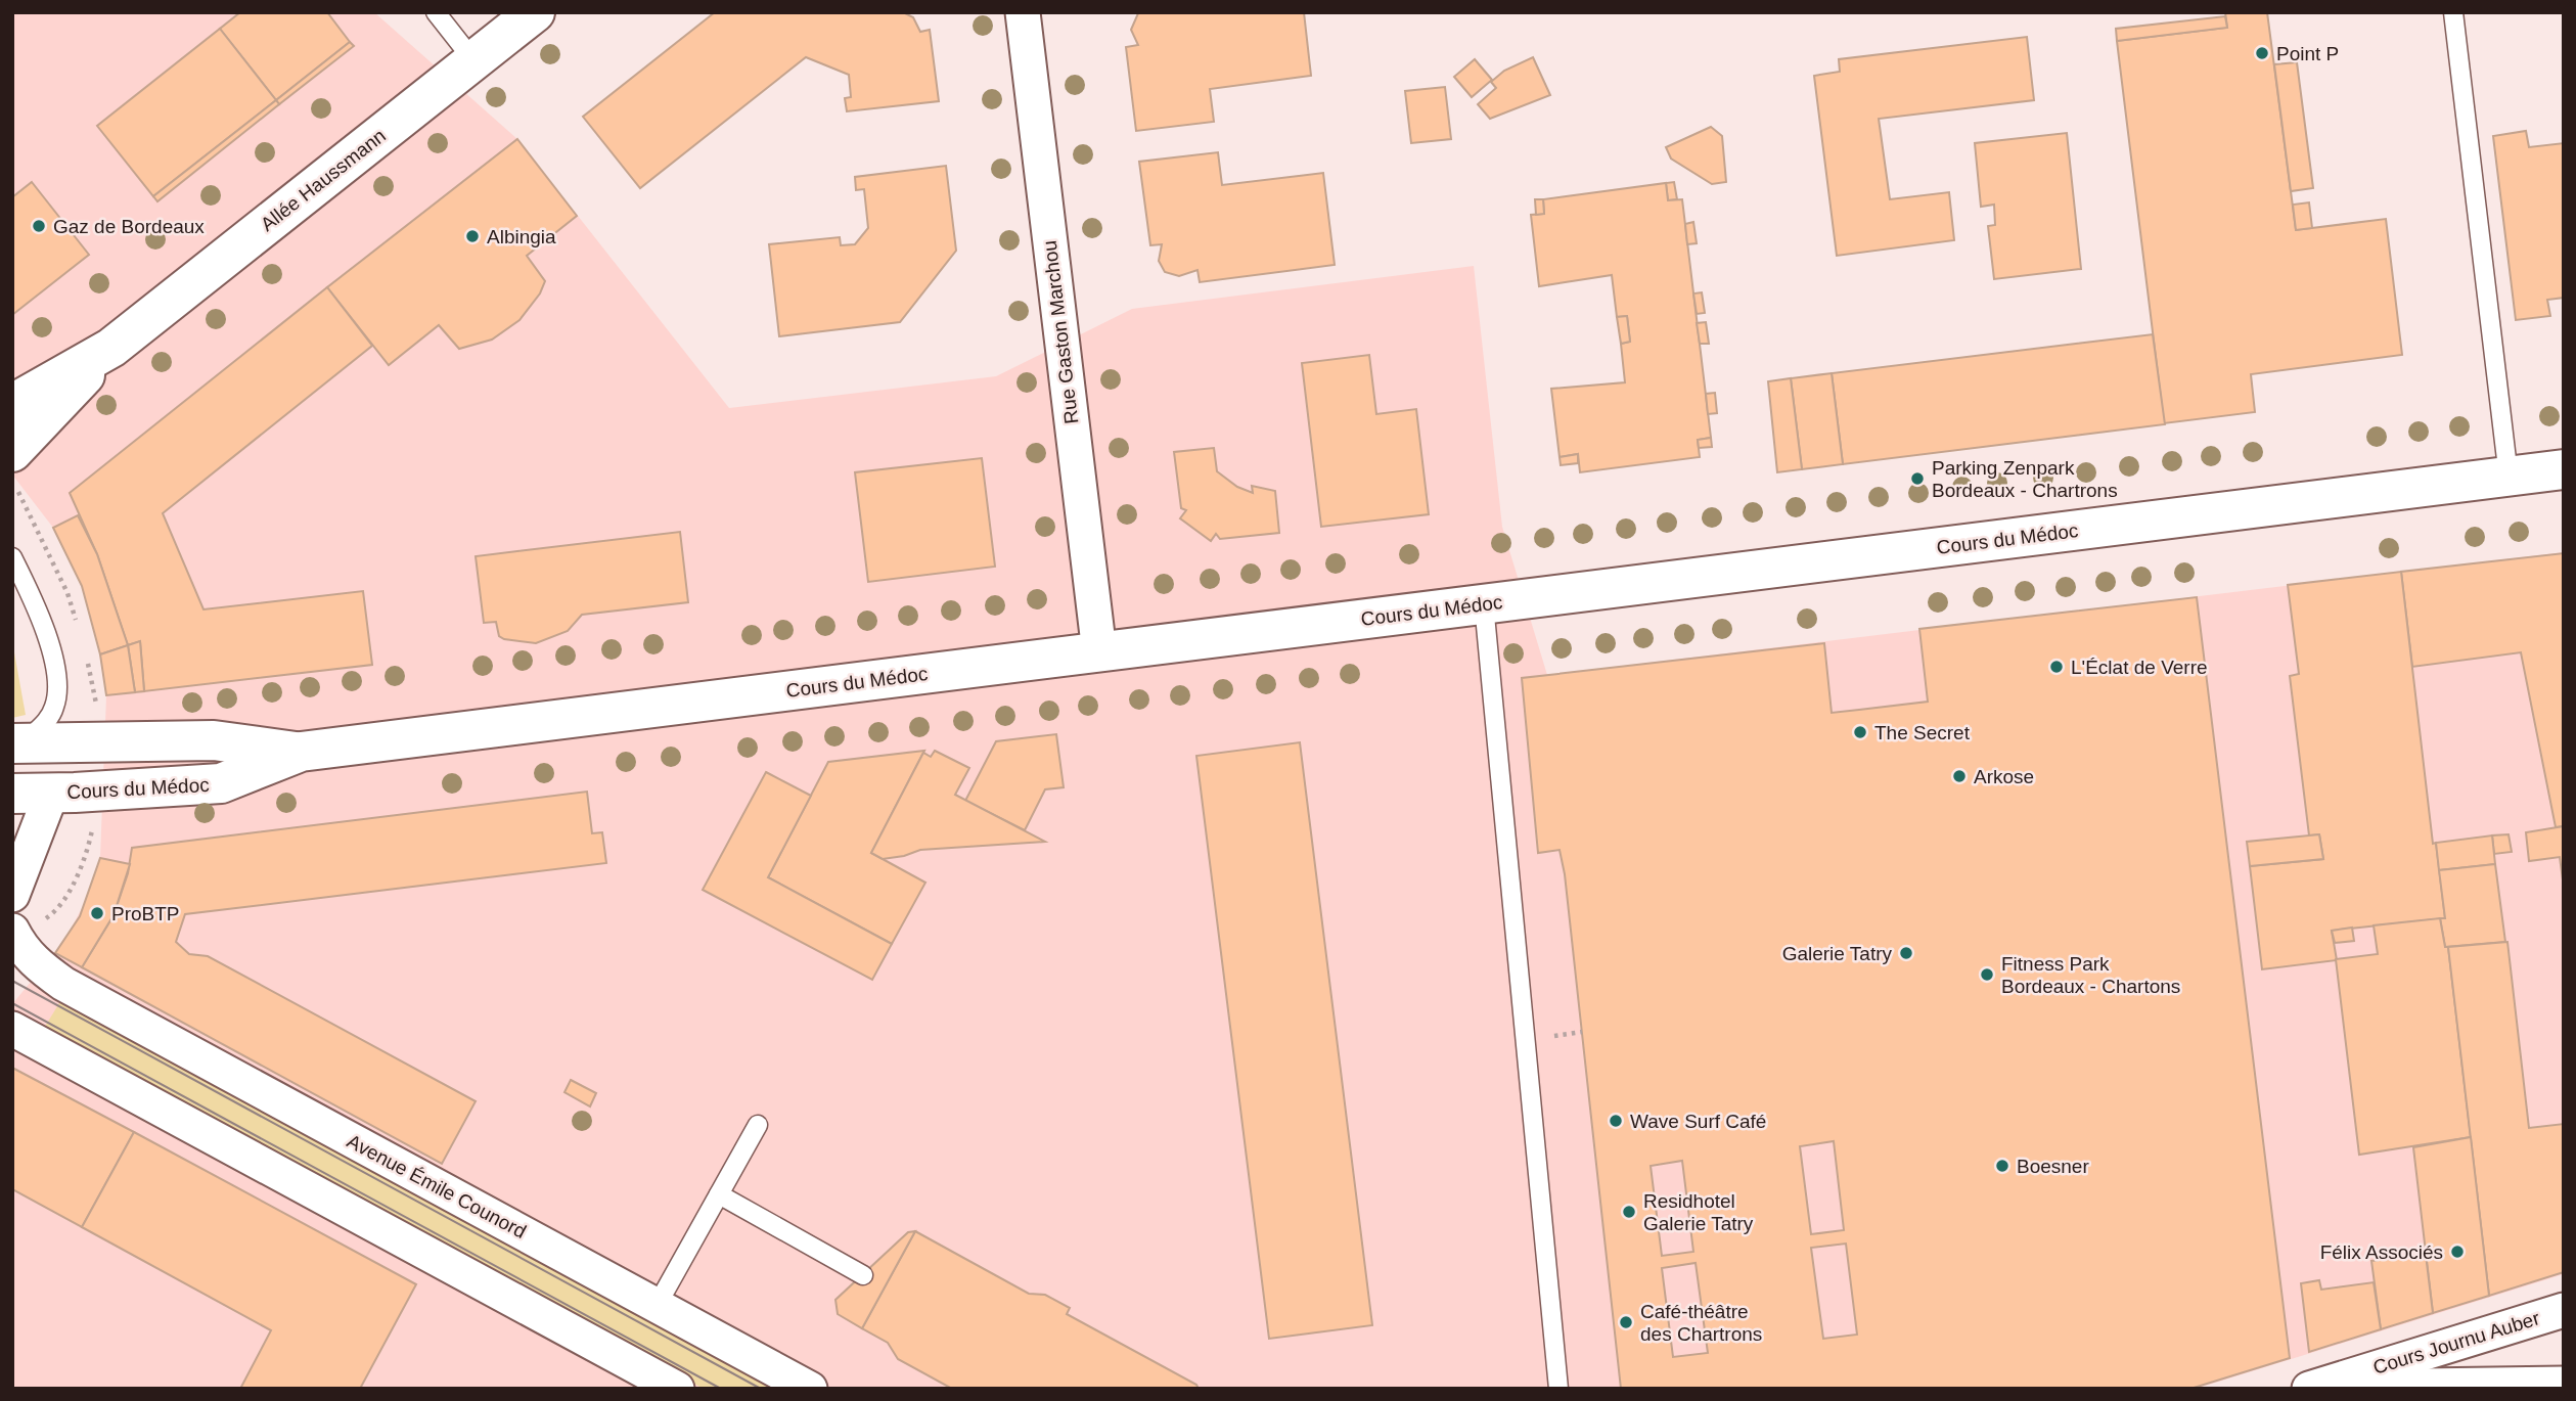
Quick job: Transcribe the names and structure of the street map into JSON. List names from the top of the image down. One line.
{"streets":{"main road":["Allée Haussmann","Cours du Médoc"],"street":["Rue Gaston Marchou","Avenue Émile Counord","Cours Journu Auber"]},"crossings":[["Rue Gaston Marchou","Cours du Médoc"]],"places":["Point P","Gaz de Bordeaux","Albingia","Parking Zenpark Bordeaux - Chartrons","L'Éclat de Verre","The Secret","Arkose","ProBTP","Galerie Tatry","Fitness Park Bordeaux - Chartons","Wave Surf Café","Boesner","Residhotel Galerie Tatry","Félix Associés","Café-théâtre des Chartrons"]}
